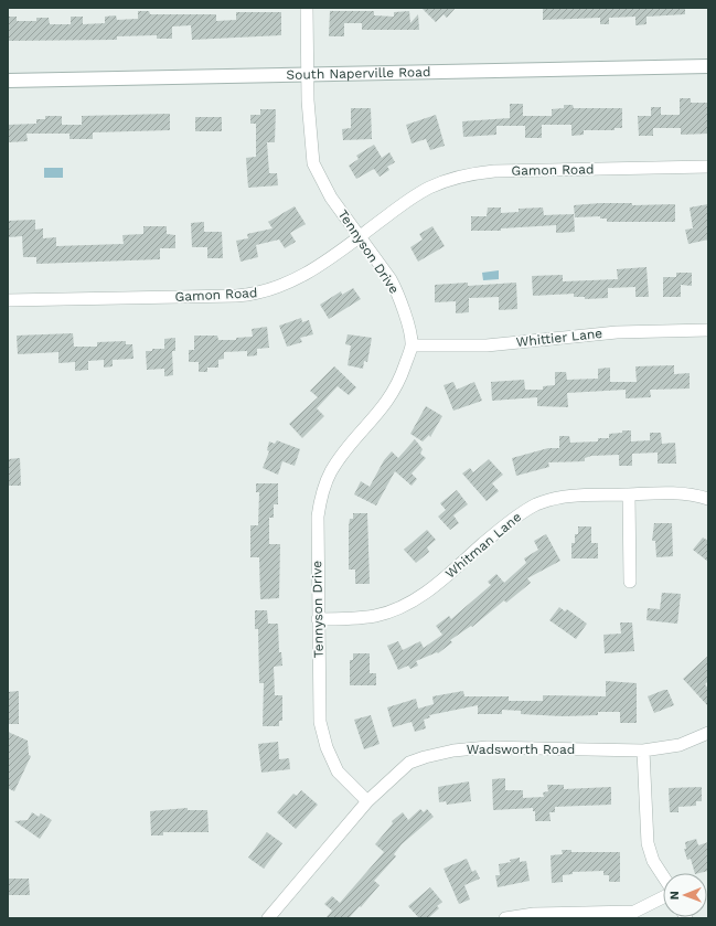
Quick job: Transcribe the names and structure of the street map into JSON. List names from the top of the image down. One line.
{"streets":{"main road":["South Naperville Road"],"street":["Gamon Road","Tennyson Drive","Whittier Lane","Whitman Lane","Wadsworth Road"]},"crossings":[["South Naperville Road","Tennyson Drive"],["Gamon Road","Tennyson Drive"],["Tennyson Drive","Whittier Lane"],["Tennyson Drive","Whitman Lane"],["Tennyson Drive","Wadsworth Road"]],"north":"left"}
